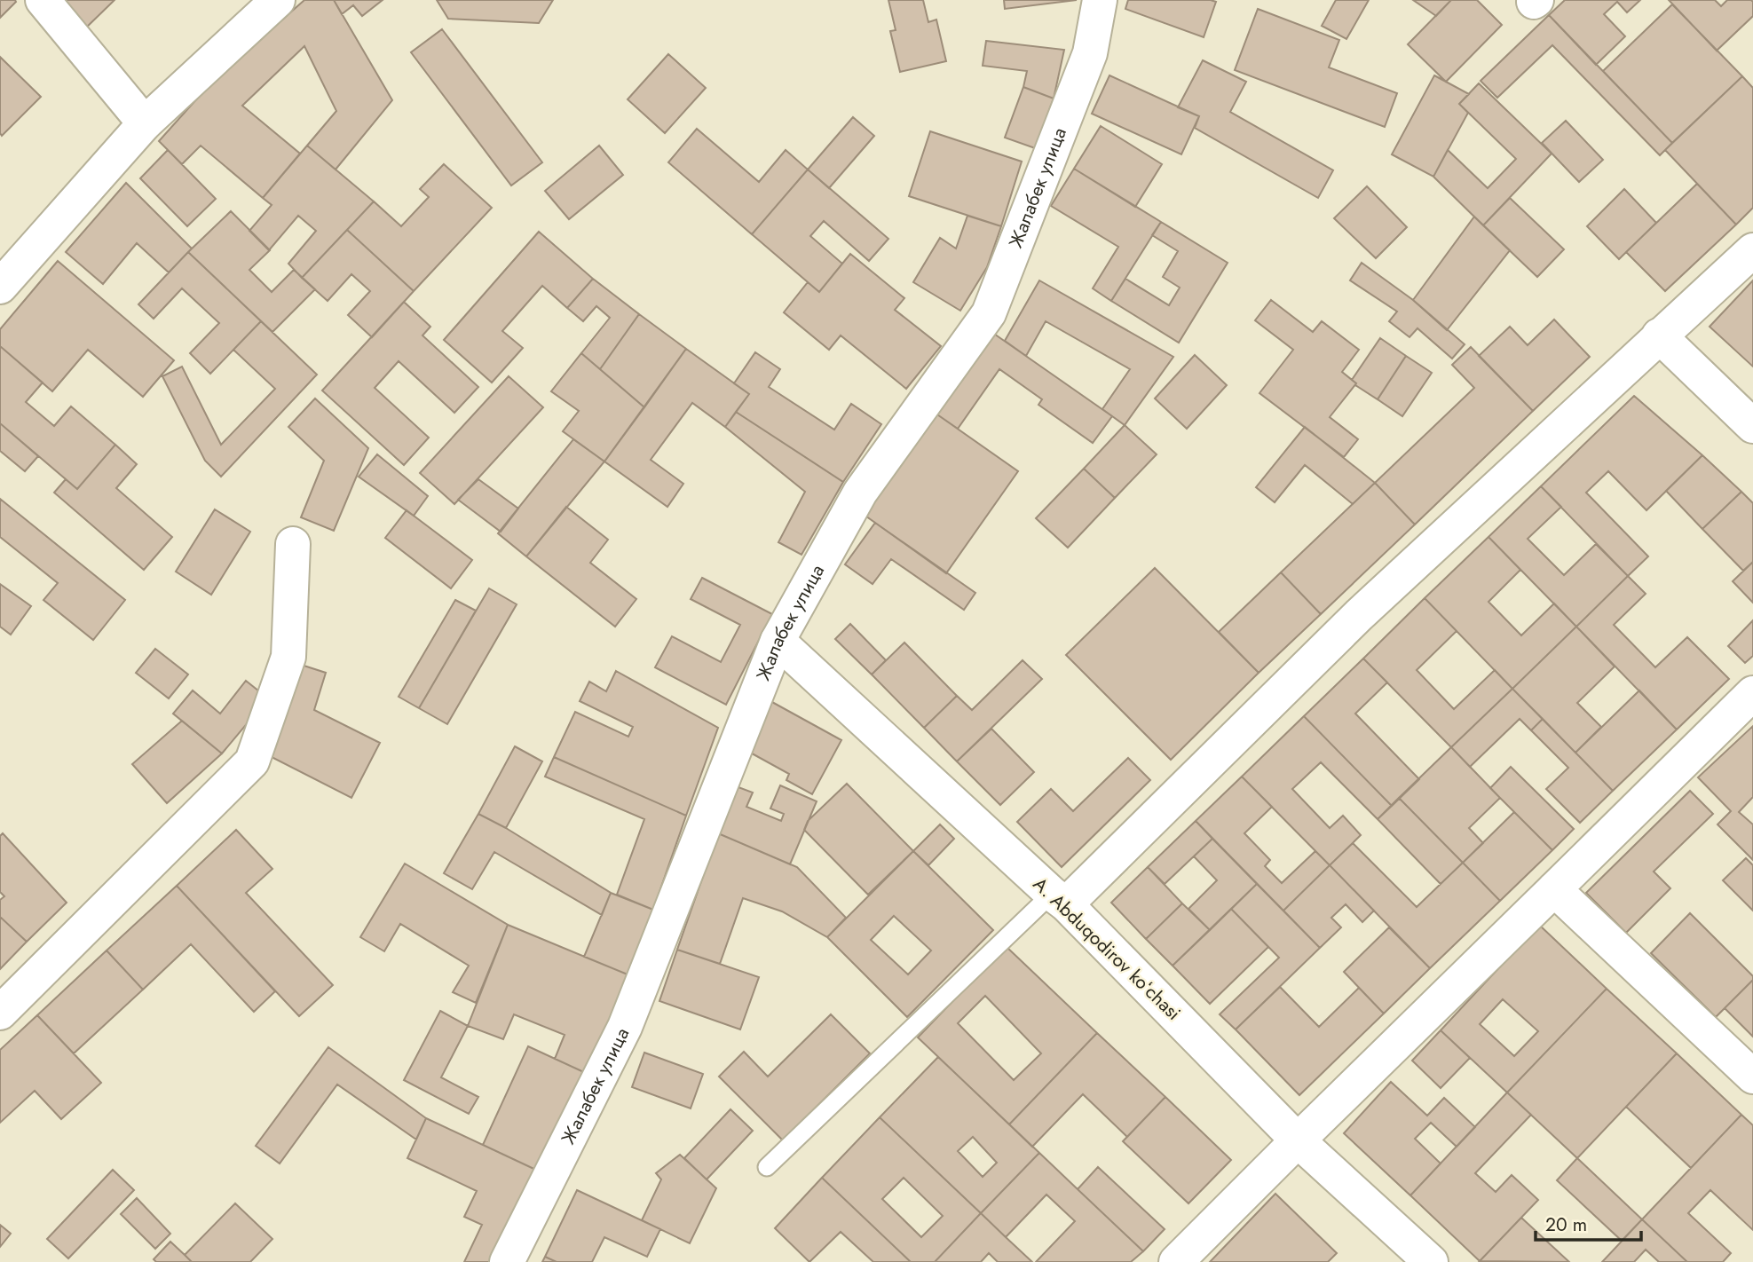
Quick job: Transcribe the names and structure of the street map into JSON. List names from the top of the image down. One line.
{"streets":{"street":["Жалабек улица","A. Abduqodirov koʻchasi"]},"crossings":[["Жалабек улица","A. Abduqodirov koʻchasi"]],"scale_bar":"20 m"}
